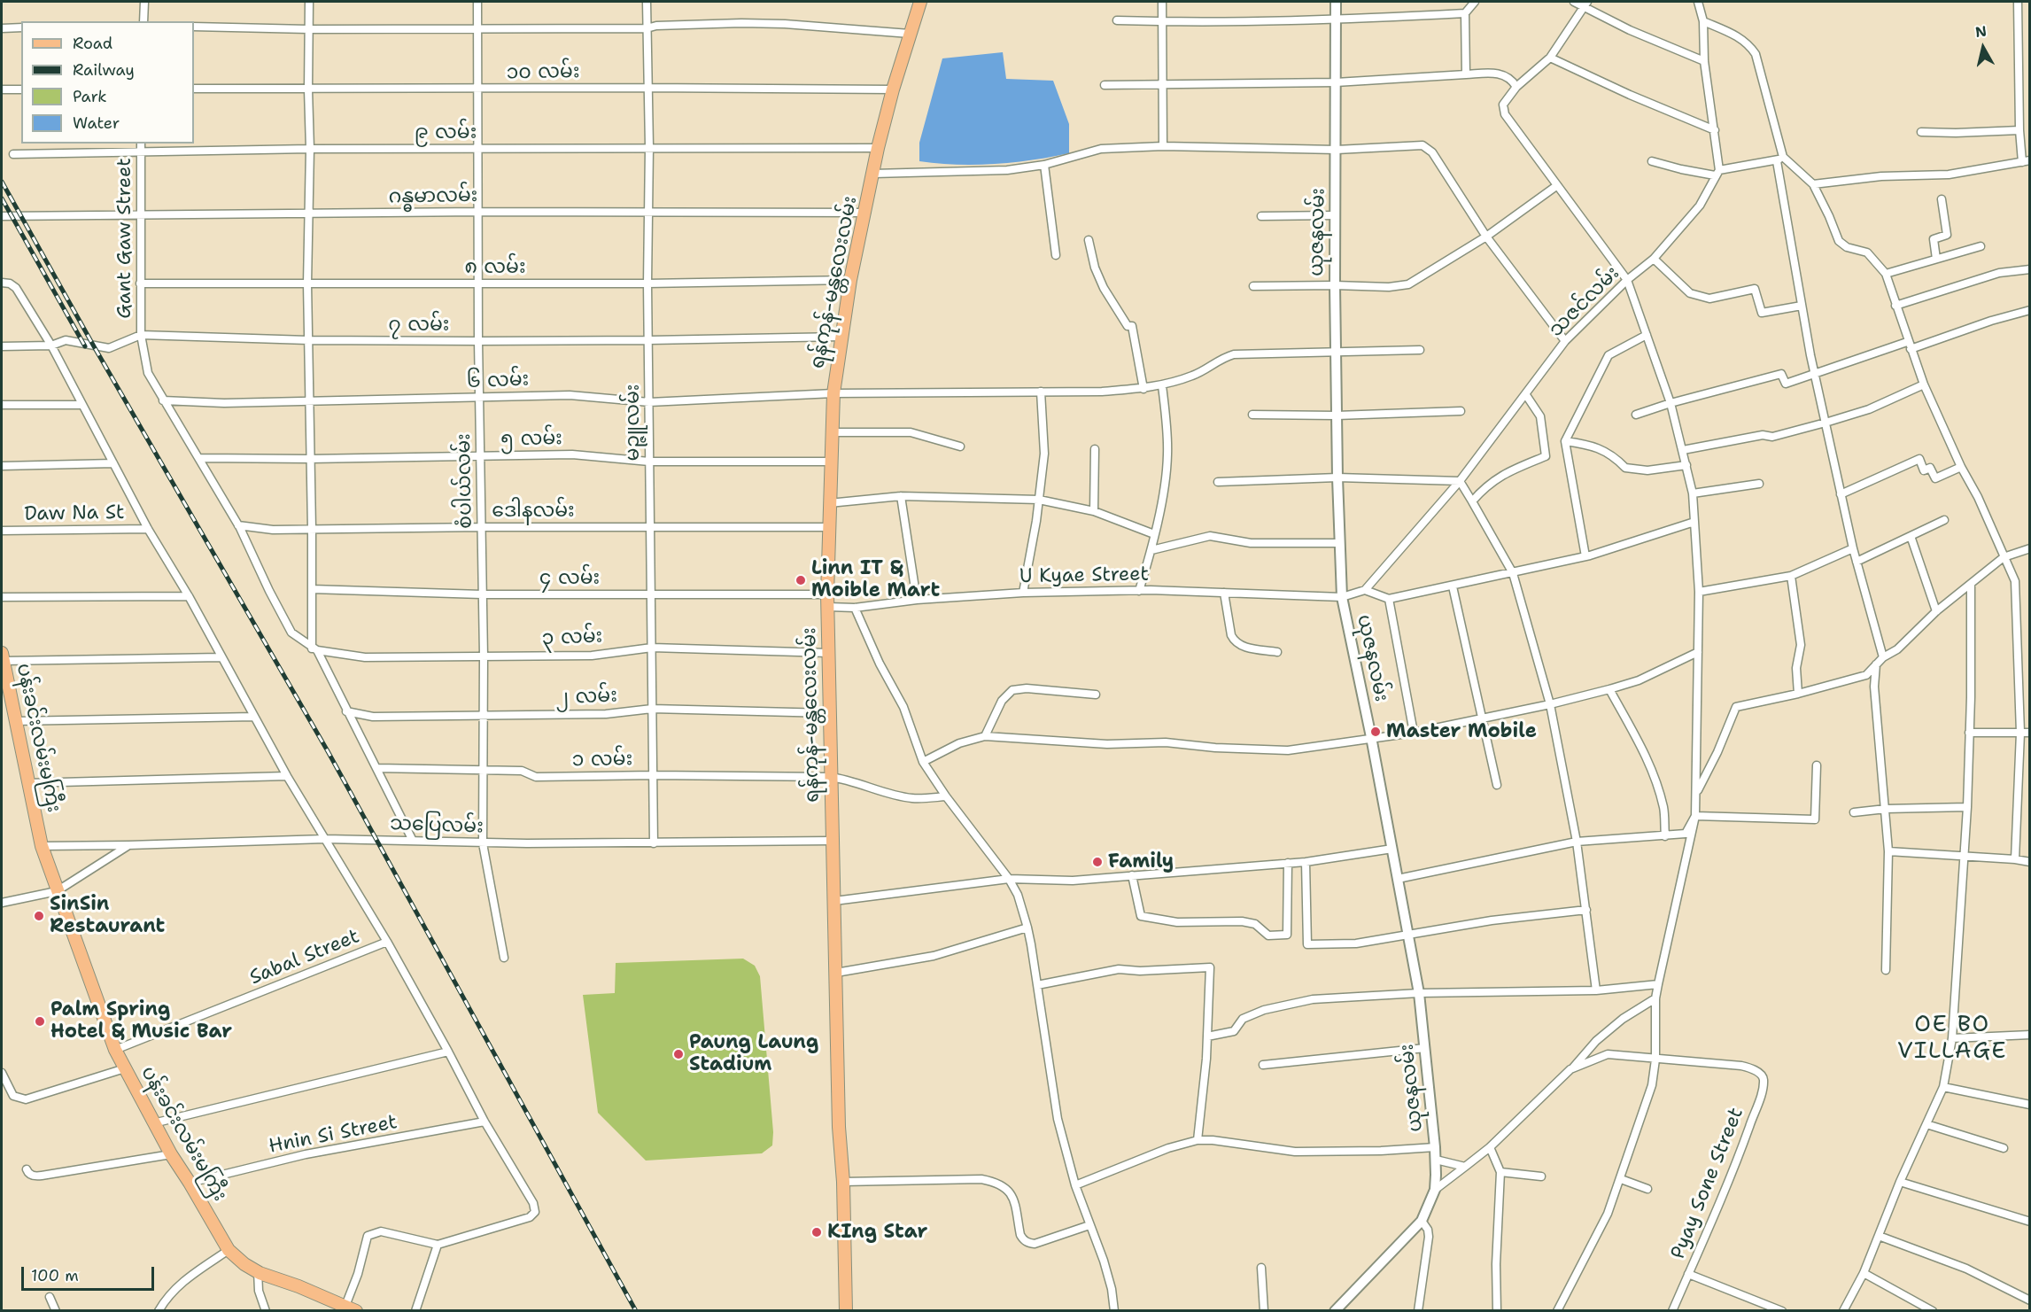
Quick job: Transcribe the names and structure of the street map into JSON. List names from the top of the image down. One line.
{"streets":{"main road":["ရန်ကုန်-မန္တလေးလမ်း","ပန်းခင်းလမ်းမကြီး"],"street":["၁၀ လမ်း","၉ လမ်း","ဂန္ဓမာလမ်း","ယုဇနလမ်း","Gant Gaw Street","၈ လမ်း","သဇင်လမ်း","၇ လမ်း","၆ လမ်း","မဉ္ဇူလမ်း","၅ လမ်း","စံပါယ်လမ်း","ဒေါနလမ်း","Daw Na St","U Kyae Street","၄ လမ်း","၃ လမ်း","၂ လမ်း","၁ လမ်း","သပြေလမ်း","Sabal Street","Hnin Si Street","Pyay Sone Street"]},"crossings":[["၁၀ လမ်း","ရန်ကုန်-မန္တလေးလမ်း"],["၁၀ လမ်း","မဉ္ဇူလမ်း"],["၁၀ လမ်း","စံပါယ်လမ်း"],["၉ လမ်း","Gant Gaw Street"],["၉ လမ်း","ရန်ကုန်-မန္တလေးလမ်း"],["၉ လမ်း","မဉ္ဇူလမ်း"],["၉ လမ်း","စံပါယ်လမ်း"],["ဂန္ဓမာလမ်း","Gant Gaw Street"],["ဂန္ဓမာလမ်း","ရန်ကုန်-မန္တလေးလမ်း"],["ဂန္ဓမာလမ်း","မဉ္ဇူလမ်း"],["ဂန္ဓမာလမ်း","စံပါယ်လမ်း"],["ယုဇနလမ်း","၆ လမ်း"],["ယုဇနလမ်း","U Kyae Street"],["Gant Gaw Street","၈ လမ်း"],["Gant Gaw Street","၇ လမ်း"],["Gant Gaw Street","၆ လမ်း"],["Gant Gaw Street","၅ လမ်း"],["Gant Gaw Street","ဒေါနလမ်း"],["Gant Gaw Street","၃ လမ်း"],["၈ လမ်း","ရန်ကုန်-မန္တလေးလမ်း"],["၈ လမ်း","မဉ္ဇူလမ်း"],["၈ လမ်း","စံပါယ်လမ်း"],["ရန်ကုန်-မန္တလေးလမ်း","၇ လမ်း"],["ရန်ကုန်-မန္တလေးလမ်း","၆ လမ်း"],["ရန်ကုန်-မန္တလေးလမ်း","၅ လမ်း"],["ရန်ကုန်-မန္တလေးလမ်း","ဒေါနလမ်း"],["ရန်ကုန်-မန္တလေးလမ်း","U Kyae Street"],["ရန်ကုန်-မန္တလေးလမ်း","၄ လမ်း"],["ရန်ကုန်-မန္တလေးလမ်း","၃ လမ်း"],["ရန်ကုန်-မန္တလေးလမ်း","၂ လမ်း"],["ရန်ကုန်-မန္တလေးလမ်း","၁ လမ်း"],["ရန်ကုန်-မန္တလေးလမ်း","သပြေလမ်း"],["သဇင်လမ်း","U Kyae Street"],["၇ လမ်း","မဉ္ဇူလမ်း"],["၇ လမ်း","စံပါယ်လမ်း"],["၆ လမ်း","မဉ္ဇူလမ်း"],["၆ လမ်း","စံပါယ်လမ်း"],["မဉ္ဇူလမ်း","၅ လမ်း"],["မဉ္ဇူလမ်း","ဒေါနလမ်း"],["မဉ္ဇူလမ်း","၄ လမ်း"],["မဉ္ဇူလမ်း","၃ လမ်း"],["မဉ္ဇူလမ်း","၂ လမ်း"],["မဉ္ဇူလမ်း","၁ လမ်း"],["မဉ္ဇူလမ်း","သပြေလမ်း"],["၅ လမ်း","စံပါယ်လမ်း"],["စံပါယ်လမ်း","ဒေါနလမ်း"],["စံပါယ်လမ်း","၄ လမ်း"],["စံပါယ်လမ်း","၃ လမ်း"],["စံပါယ်လမ်း","၂ လမ်း"],["စံပါယ်လမ်း","၁ လမ်း"],["စံပါယ်လမ်း","သပြေလမ်း"],["ပန်းခင်းလမ်းမကြီး","သပြေလမ်း"],["ပန်းခင်းလမ်းမကြီး","Sabal Street"],["ပန်းခင်းလမ်းမကြီး","Hnin Si Street"]],"districts":["OE BO VILLAGE"],"places":["Linn IT & Moible Mart","Master Mobile","Family","SinSin Restaurant","Palm Spring Hotel & Music Bar","Paung Laung Stadium","KIng Star"],"legend":["Road","Railway","Park","Water"],"scale_bar":"100 m","north":"top"}
